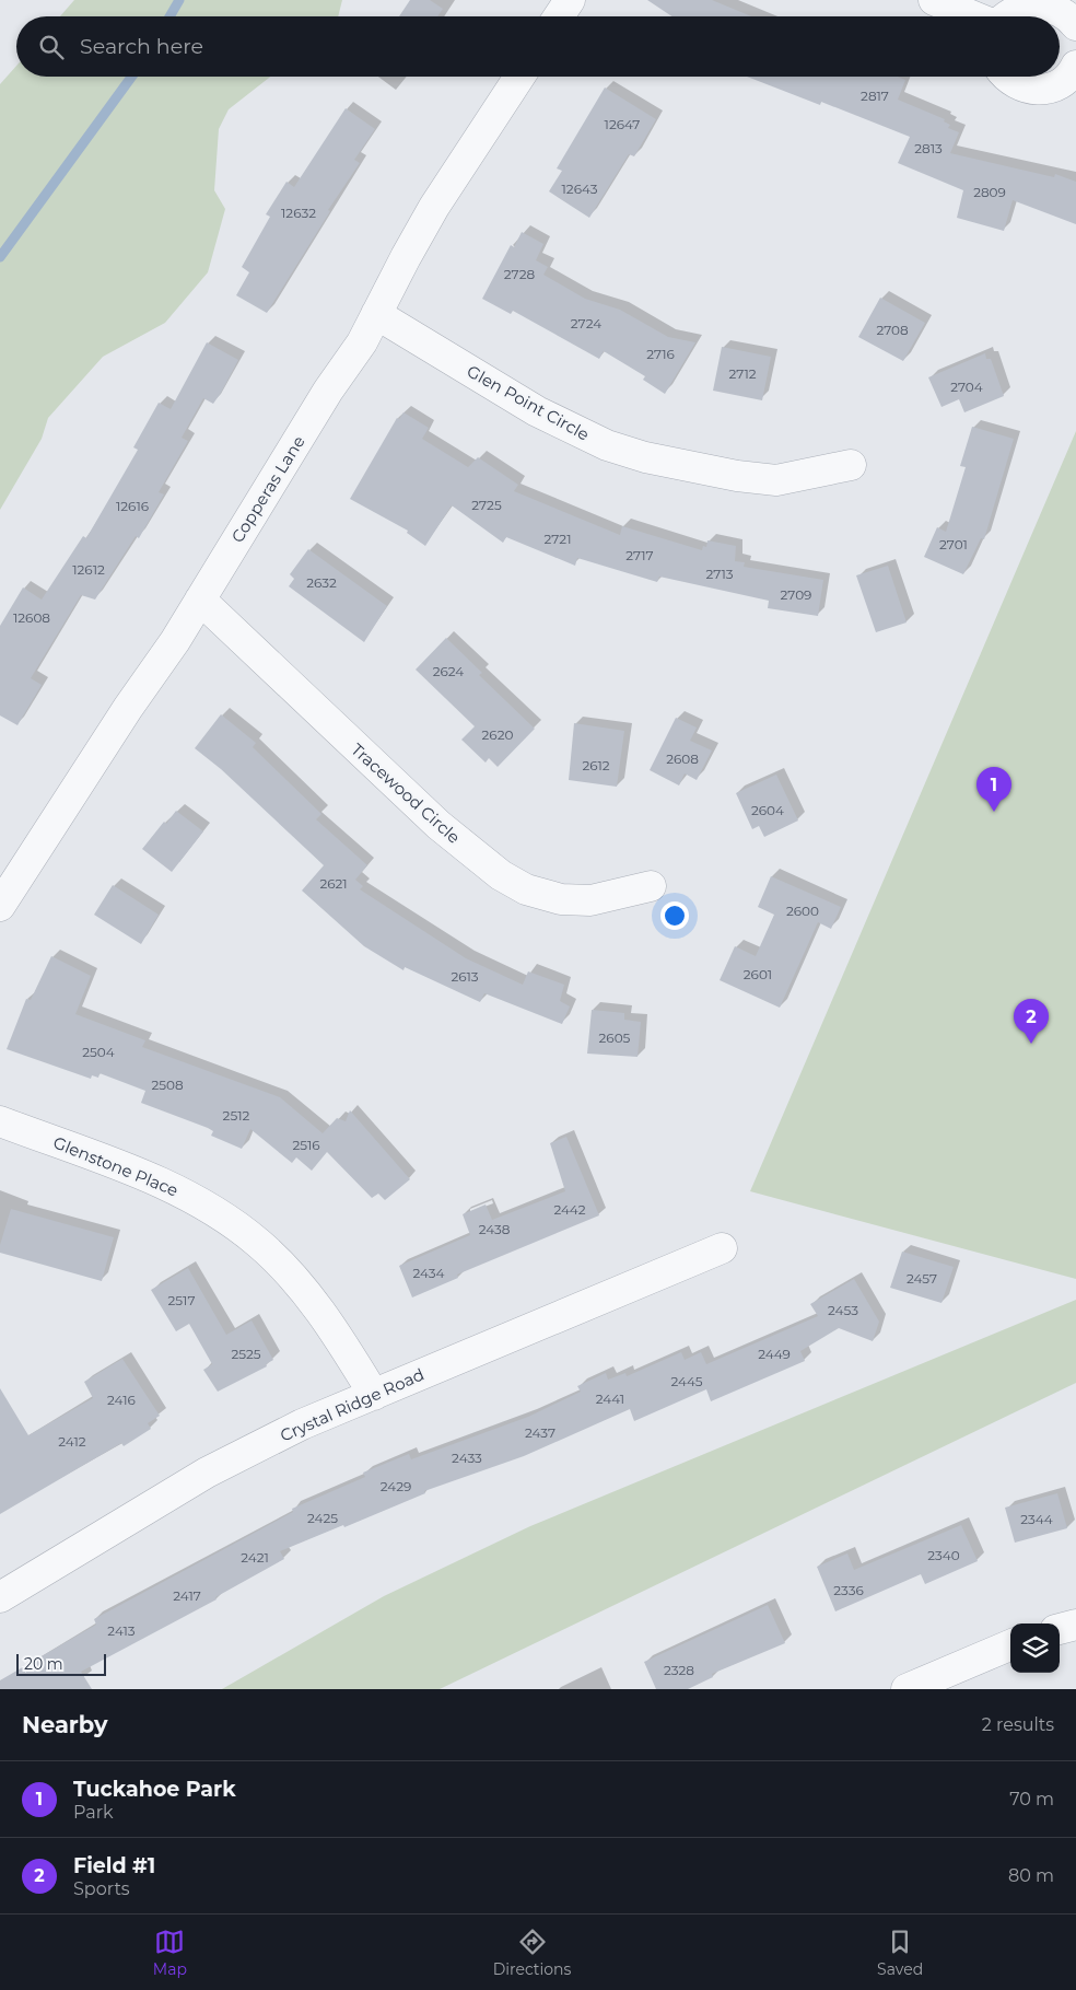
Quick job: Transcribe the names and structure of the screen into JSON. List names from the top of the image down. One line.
{"streets":{"street":["Glen Point Circle","Copperas Lane","Tracewood Circle","Glenstone Place","Crystal Ridge Road"]},"crossings":[["Glen Point Circle","Copperas Lane"],["Copperas Lane","Tracewood Circle"],["Glenstone Place","Crystal Ridge Road"]],"house_numbers":["2817","12647","2813","12643","2809","12632","2728","2724","2708","2716","2712","2704","2725","12616","2721","2701","2717","12612","2713","2632","2709","12608","2624","2620","2608","2612","2604","2621","2600","2601","2613","2605","2504","2508","2512","2516","2442","2438","2434","2457","2517","2453","2525","2449","2445","2441","2416","2437","2412","2433","2429","2425","2344","2340","2421","2336","2417","2413","2328"],"scale_bar":"20 m","page":{"search":"Search here","pins":["1","2"],"scale":"20 m","heading":["Nearby","2 results"],"list":[{"mark":"1","name":"Tuckahoe Park","note":"Park","value":"70 m"},{"mark":"2","name":"Field #1","note":"Sports","value":"80 m"}],"nav":["Map","Directions","Saved"]}}
